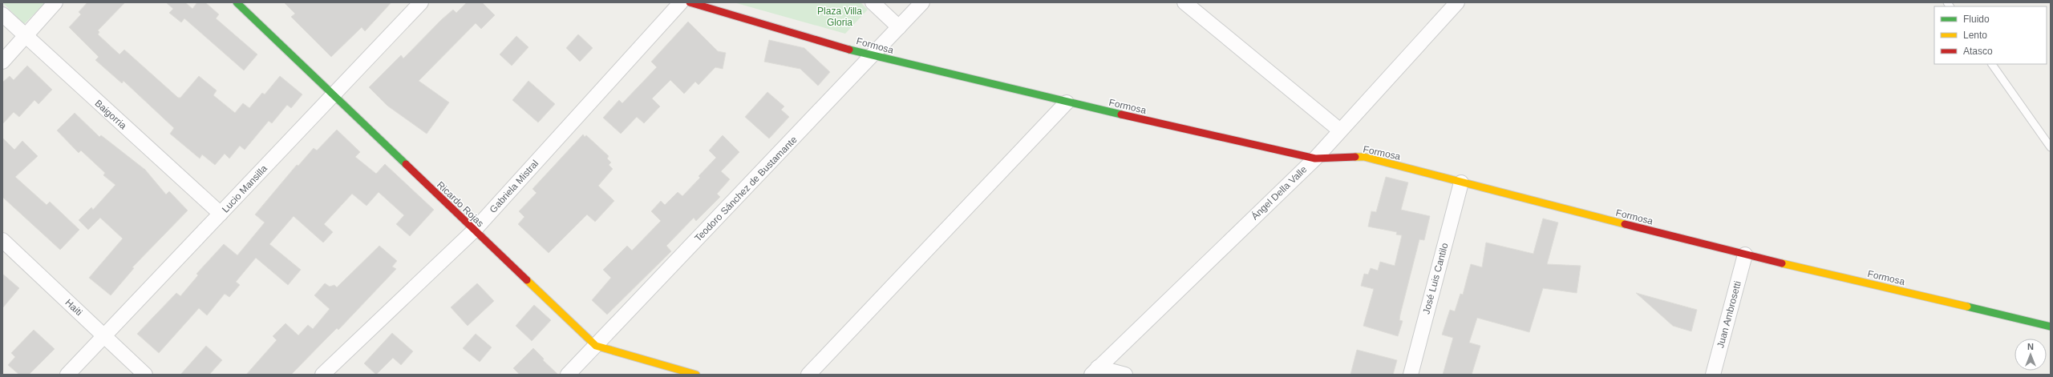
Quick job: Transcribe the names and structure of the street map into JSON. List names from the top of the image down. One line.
{"streets":{"street":["Formosa","Baigorria","Gabriela Mistral","Lucio Mansilla","Teodoro Sánchez de Bustamante","Ángel Della Valle","Ricardo Rojas","José Luis Cantilo","Haiti","Juan Ambrosetti"]},"crossings":[["Formosa","Teodoro Sánchez de Bustamante"],["Formosa","Ángel Della Valle"],["Formosa","José Luis Cantilo"],["Formosa","Juan Ambrosetti"],["Baigorria","Lucio Mansilla"],["Gabriela Mistral","Ricardo Rojas"],["Lucio Mansilla","Ricardo Rojas"],["Lucio Mansilla","Haiti"],["Teodoro Sánchez de Bustamante","Ricardo Rojas"]],"parks":["Plaza Villa Gloria"],"legend":["Fluido","Lento","Atasco"],"north":"top"}
